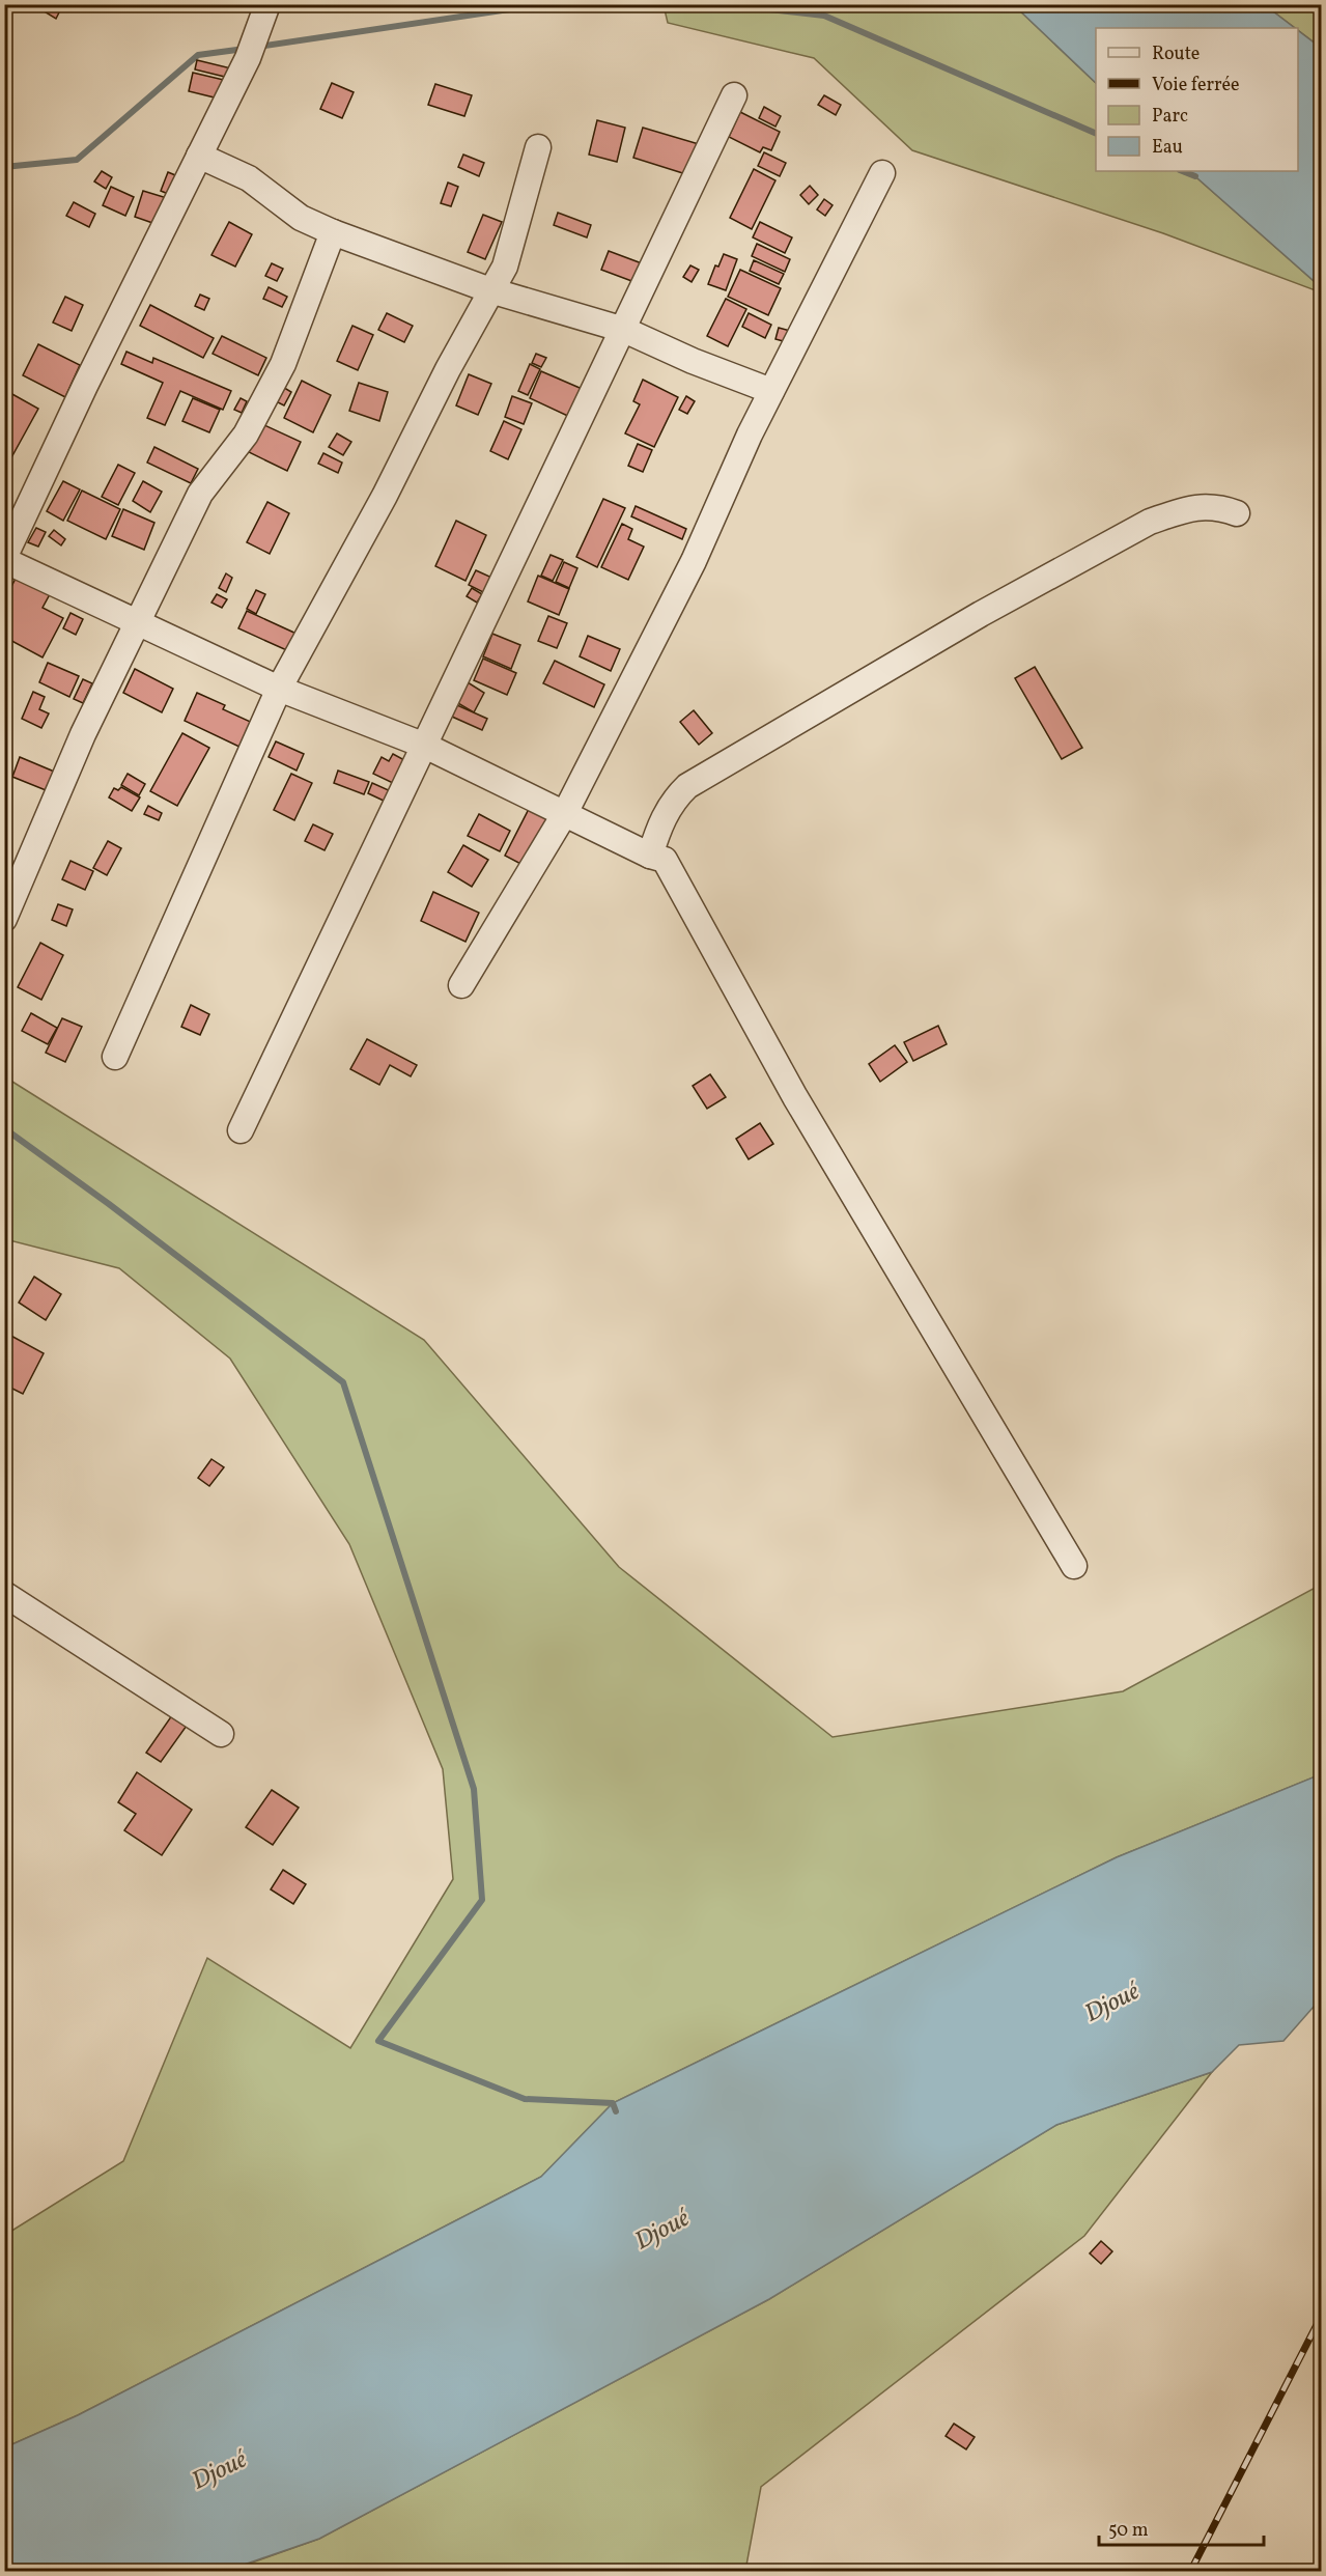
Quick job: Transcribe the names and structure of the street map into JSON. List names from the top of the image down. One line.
{"water":["Djoué"],"legend":["Route","Voie ferrée","Parc","Eau"],"scale_bar":"50 m"}
